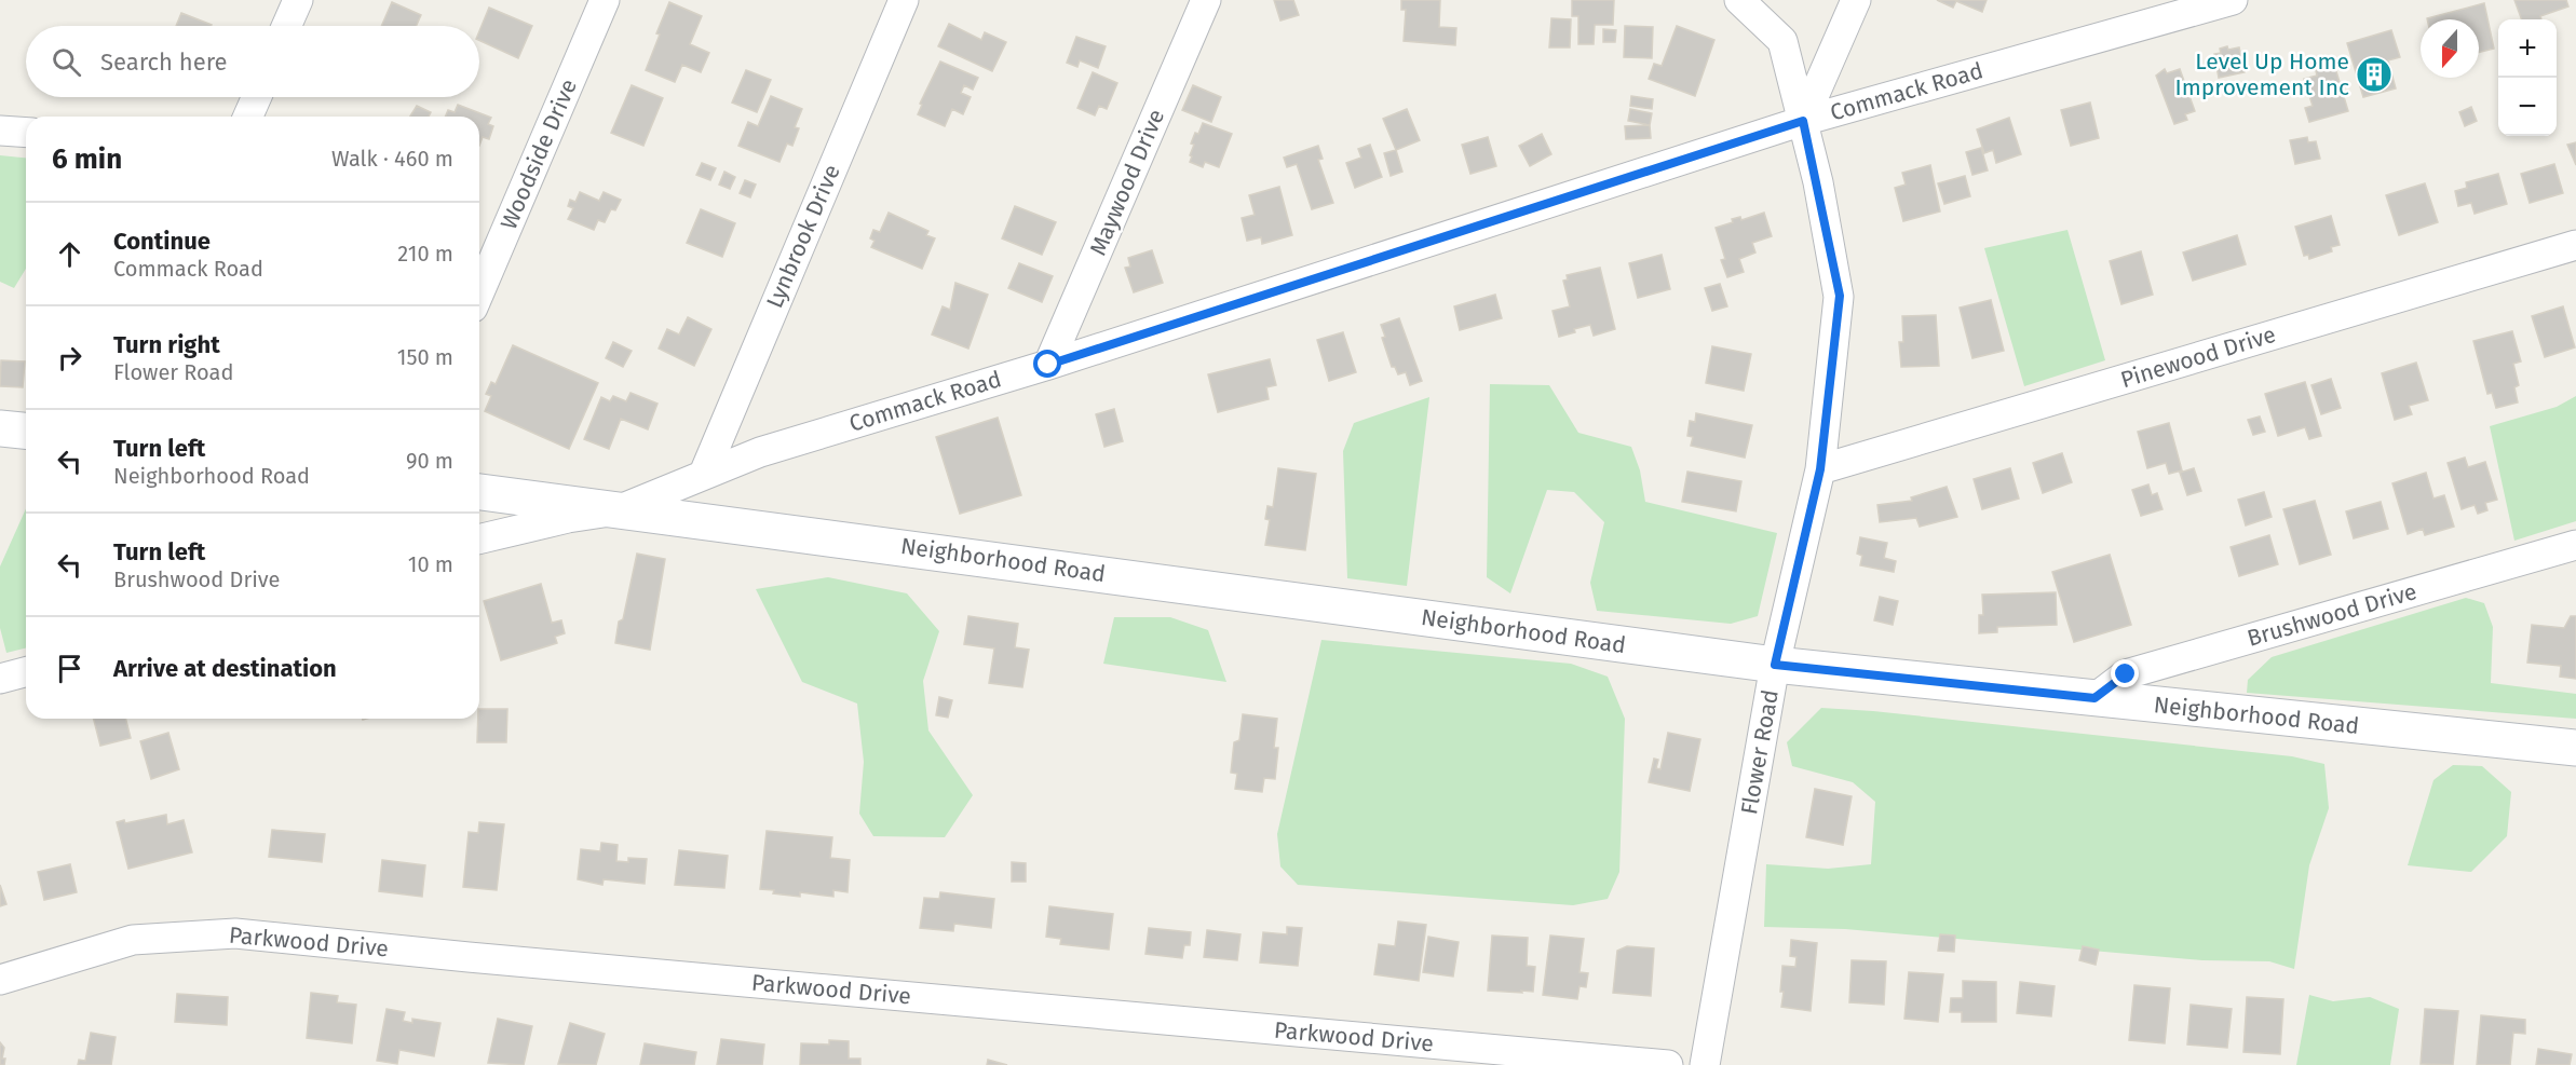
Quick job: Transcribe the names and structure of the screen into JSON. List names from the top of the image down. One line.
{"streets":{"main road":["Neighborhood Road"],"street":["Commack Road","Woodside Drive","Maywood Drive","Lynbrook Drive","Pinewood Drive","Brushwood Drive","Flower Road","Parkwood Drive"]},"crossings":[["Commack Road","Maywood Drive"],["Commack Road","Lynbrook Drive"],["Commack Road","Neighborhood Road"],["Commack Road","Flower Road"],["Pinewood Drive","Flower Road"],["Neighborhood Road","Brushwood Drive"],["Neighborhood Road","Flower Road"]],"places":{"building":["Level Up Home Improvement Inc"]},"north":"bottom","page":{"map_buttons":["+","−"],"search":"Search here","heading":["6 min","Walk · 460 m"],"list":[["Continue","Commack Road","210 m"],["Turn right","Flower Road","150 m"],["Turn left","Neighborhood Road","90 m"],["Turn left","Brushwood Drive","10 m"],"Arrive at destination"]}}
